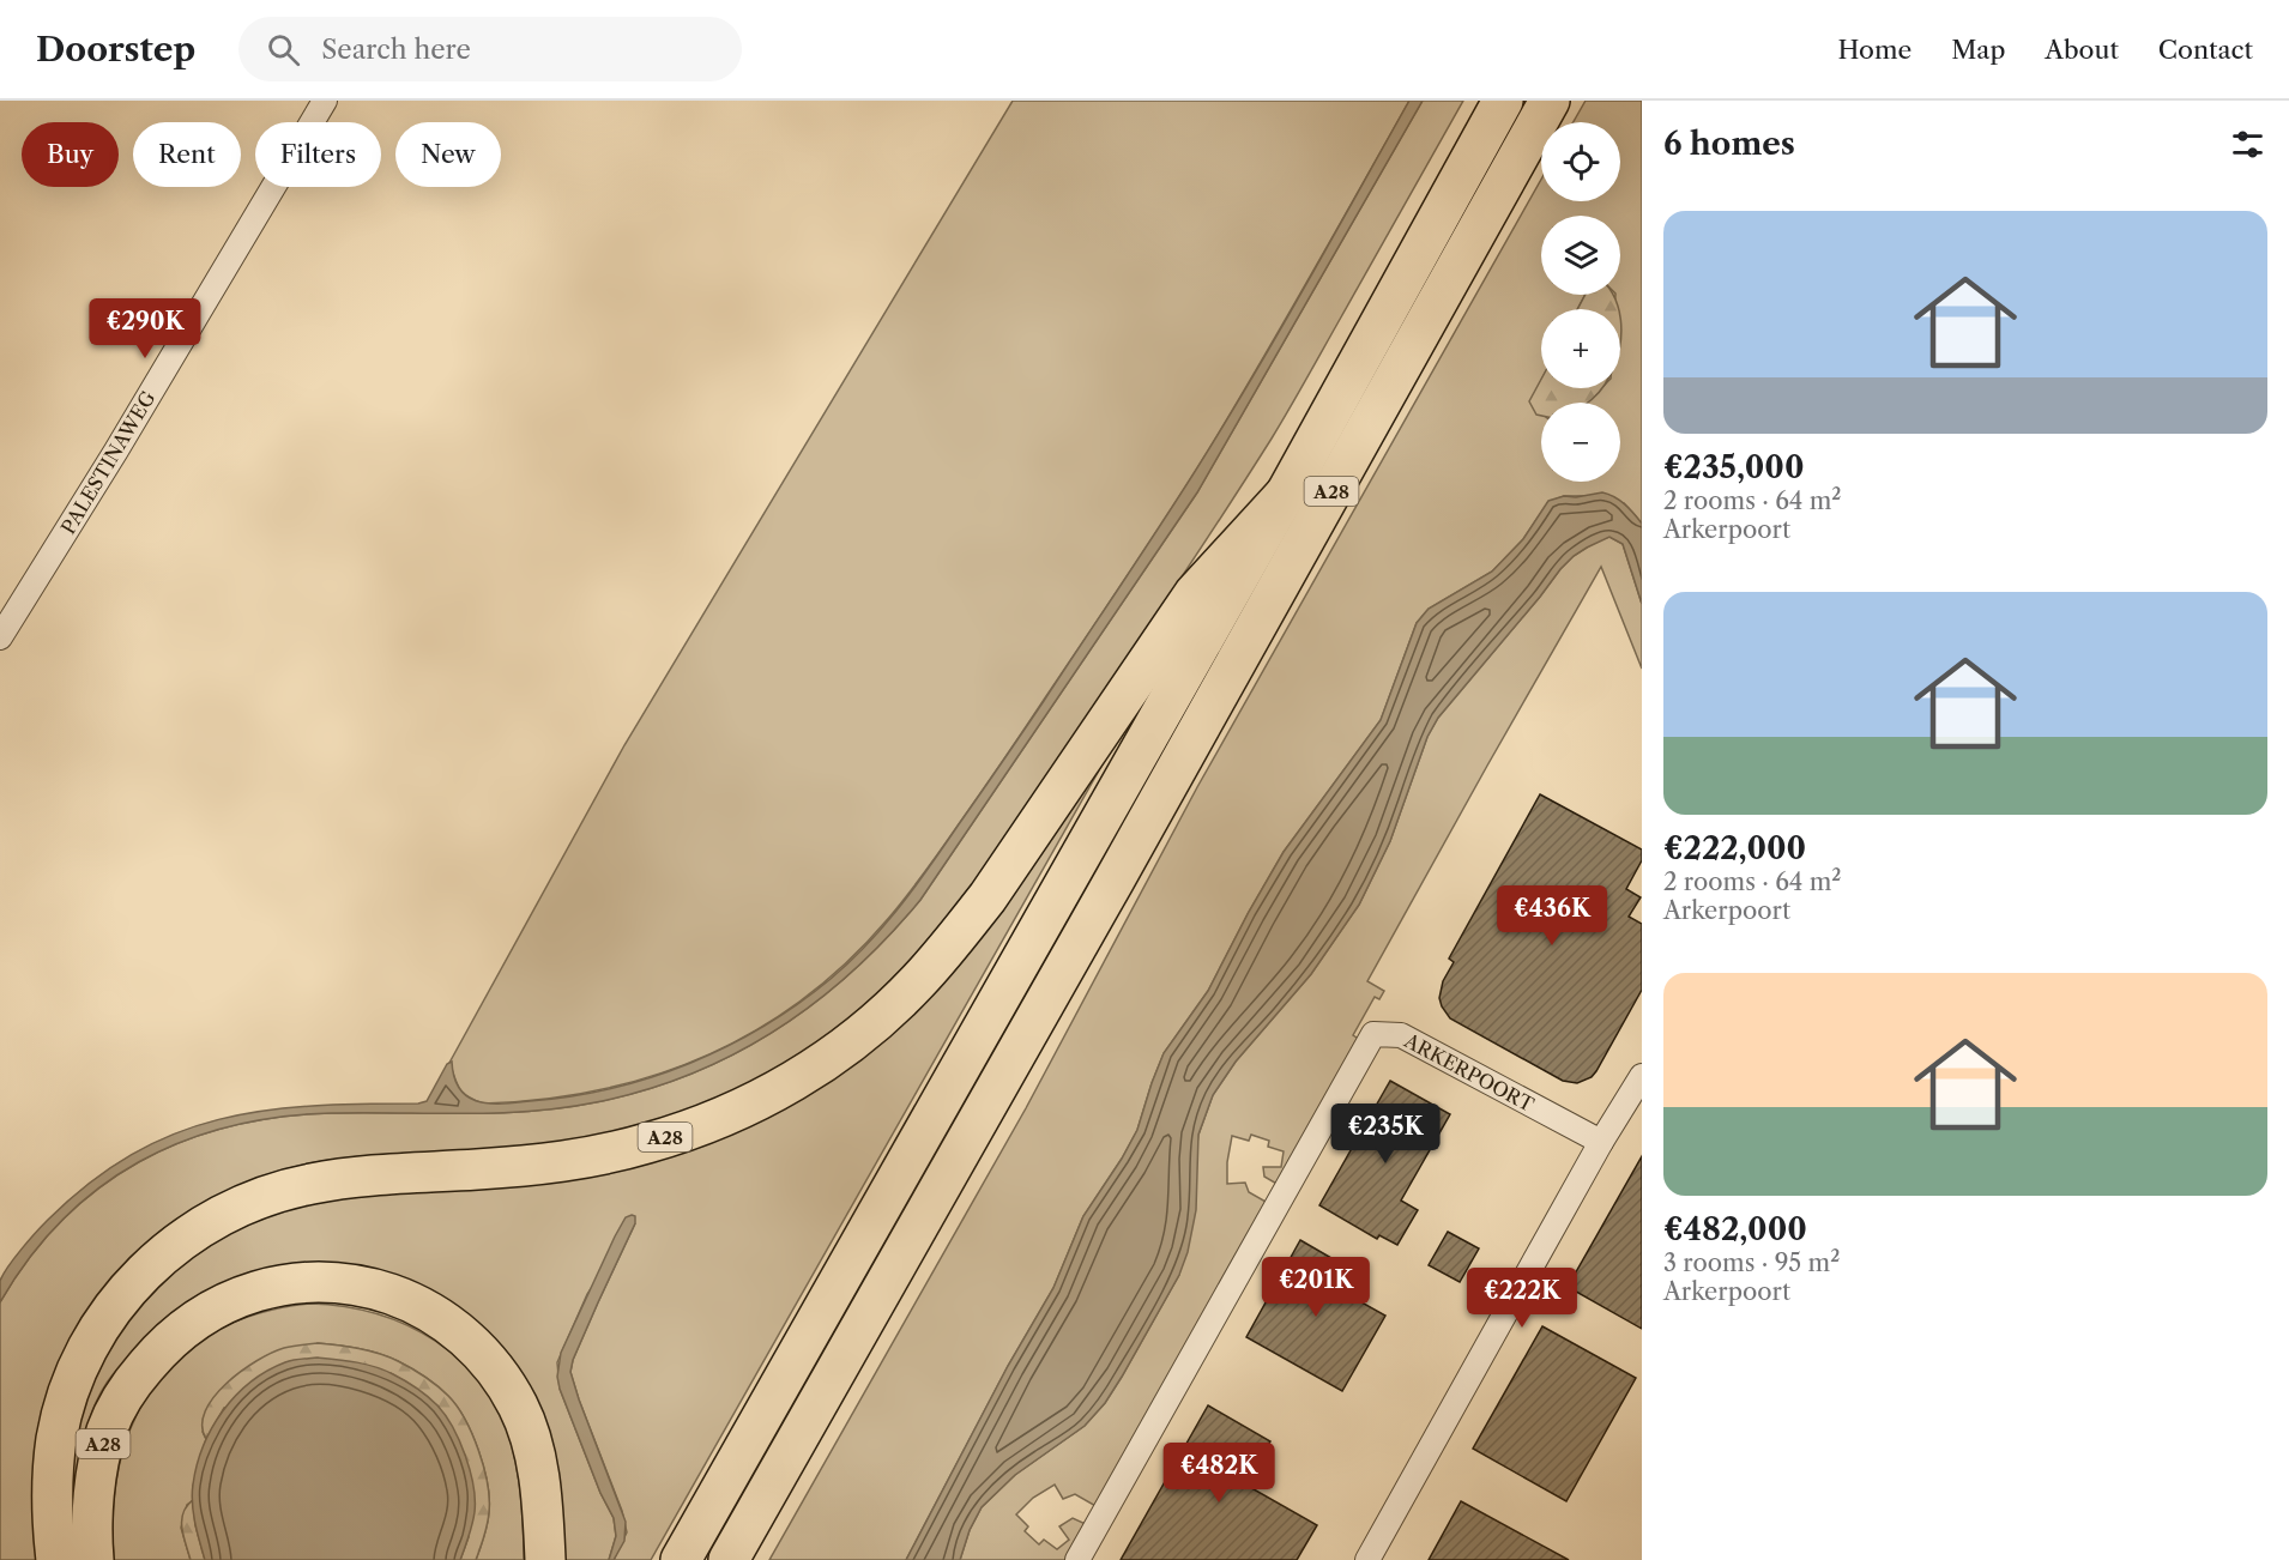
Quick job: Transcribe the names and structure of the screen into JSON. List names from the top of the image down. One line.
{"streets":{"highway":["A28"],"street":["PALESTINAWEG","ARKERPOORT"]},"page":{"header":"Doorstep","search":"Search here","nav":["Home","Map","About","Contact"],"heading":"6 homes","map_buttons":["+","−"],"chip":["Buy","Rent","Filters","New"],"list":[{"name":"€235,000","note":"2 rooms · 64 m² · Arkerpoort"},{"name":"€222,000","note":"2 rooms · 64 m² · Arkerpoort"},{"name":"€482,000","note":"3 rooms · 95 m² · Arkerpoort"}],"price":["€290K","€436K","€235K","€201K","€222K","€482K"]}}
